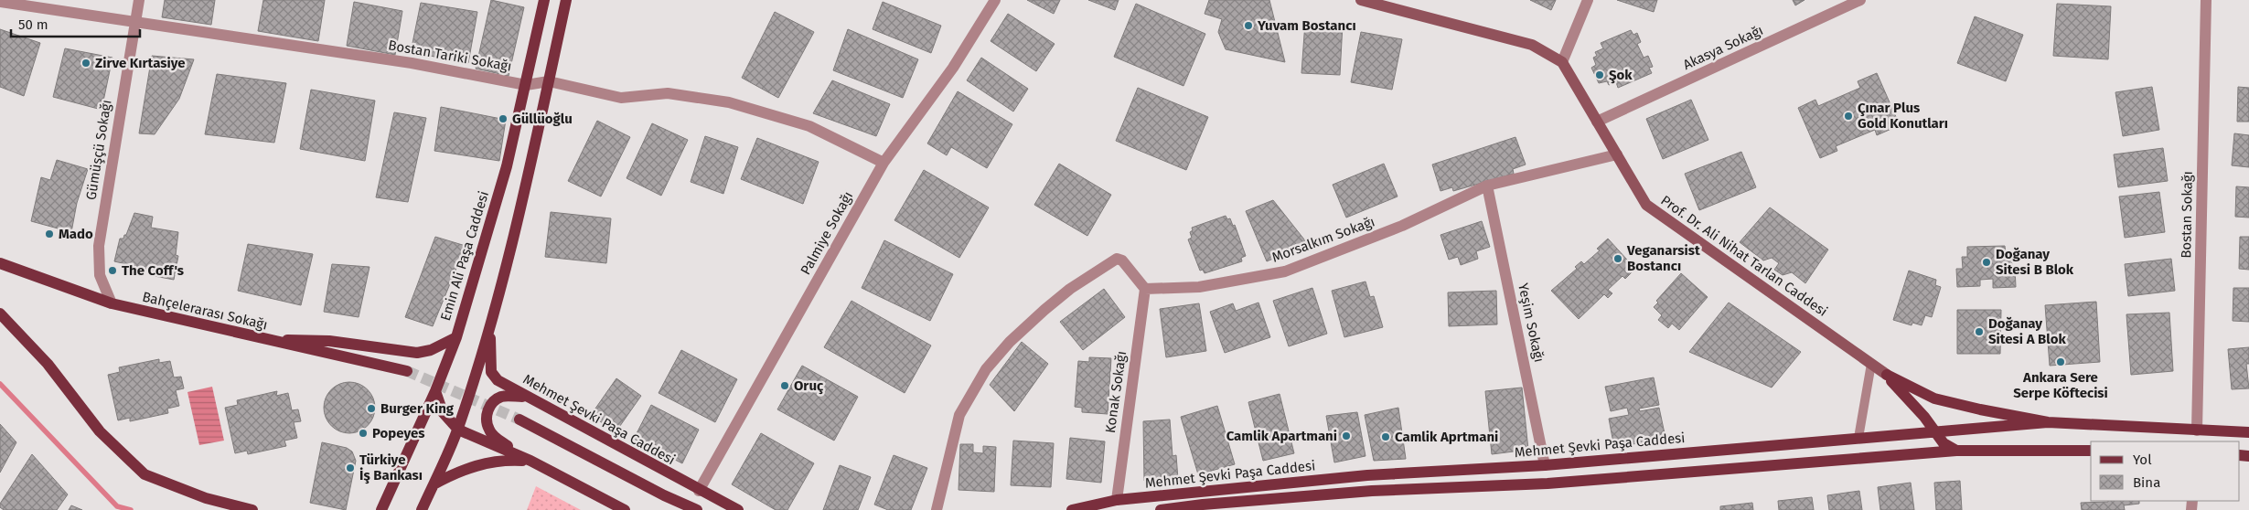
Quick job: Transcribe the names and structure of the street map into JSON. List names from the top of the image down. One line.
{"streets":{"main road":["Emin Ali Paşa Caddesi","Prof. Dr. Ali Nihat Tarlan Caddesi","Bahçelerarası Sokağı","Mehmet Şevki Paşa Caddesi"],"street":["Akasya Sokağı","Bostan Tariki Sokağı","Gümüşçü Sokağı","Bostan Sokağı","Palmiye Sokağı","Morsalkım Sokağı","Yeşim Sokağı","Konak Sokağı"]},"crossings":[["Akasya Sokağı","Prof. Dr. Ali Nihat Tarlan Caddesi"],["Bostan Tariki Sokağı","Gümüşçü Sokağı"],["Bostan Tariki Sokağı","Palmiye Sokağı"],["Bostan Tariki Sokağı","Emin Ali Paşa Caddesi"],["Gümüşçü Sokağı","Bahçelerarası Sokağı"],["Palmiye Sokağı","Mehmet Şevki Paşa Caddesi"],["Morsalkım Sokağı","Prof. Dr. Ali Nihat Tarlan Caddesi"],["Morsalkım Sokağı","Yeşim Sokağı"],["Morsalkım Sokağı","Konak Sokağı"],["Yeşim Sokağı","Mehmet Şevki Paşa Caddesi"],["Konak Sokağı","Mehmet Şevki Paşa Caddesi"]],"places":["Yuvam Bostancı","Zirve Kırtasiye","Şok","Çınar Plus Gold Konutları","Güllüoğlu","Mado","Veganarsist Bostancı","Doğanay Sitesi B Blok","The Coff's","Doğanay Sitesi A Blok","Ankara Sere Serpe Köftecisi","Oruç","Burger King","Popeyes","Camlik Apartmani","Camlik Aprtmani","Türkiye İş Bankası"],"legend":["Yol","Bina"],"scale_bar":"50 m"}
